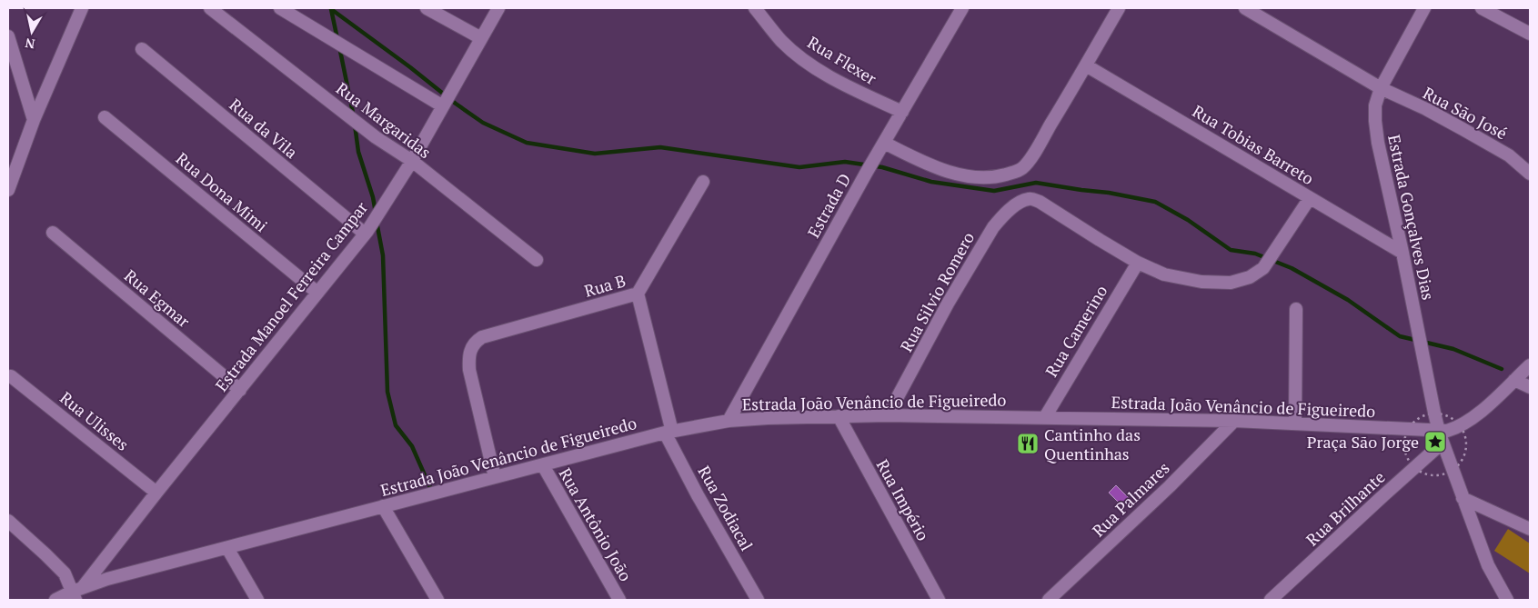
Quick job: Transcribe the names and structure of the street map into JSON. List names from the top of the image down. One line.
{"streets":{"street":["Rua Flexer","Rua São José","Rua Margaridas","Rua da Vila","Rua Tobias Barreto","Rua Dona Mimi","Estrada D","Estrada Gonçalves Dias","Rua B","Rua Silvio Romero","Estrada Manoel Ferreira Campar","Rua Egmar","Rua Camerino","Estrada João Venâncio de Figueiredo","Rua Ulisses","Rua Palmares","Rua Império","Rua Zodiacal","Rua Brilhante","Rua Antônio João"]},"crossings":[["Rua Flexer","Estrada D"],["Rua São José","Estrada Gonçalves Dias"],["Rua Margaridas","Estrada Manoel Ferreira Campar"],["Rua da Vila","Estrada Manoel Ferreira Campar"],["Rua Tobias Barreto","Estrada Gonçalves Dias"],["Rua Dona Mimi","Estrada Manoel Ferreira Campar"],["Estrada D","Estrada João Venâncio de Figueiredo"],["Estrada Gonçalves Dias","Estrada João Venâncio de Figueiredo"],["Estrada Gonçalves Dias","Rua Brilhante"],["Rua B","Estrada João Venâncio de Figueiredo"],["Rua B","Rua Zodiacal"],["Rua Silvio Romero","Rua Camerino"],["Rua Silvio Romero","Estrada João Venâncio de Figueiredo"],["Estrada Manoel Ferreira Campar","Rua Egmar"],["Estrada Manoel Ferreira Campar","Estrada João Venâncio de Figueiredo"],["Estrada Manoel Ferreira Campar","Rua Ulisses"],["Rua Camerino","Estrada João Venâncio de Figueiredo"],["Estrada João Venâncio de Figueiredo","Rua Palmares"],["Estrada João Venâncio de Figueiredo","Rua Império"],["Estrada João Venâncio de Figueiredo","Rua Zodiacal"],["Estrada João Venâncio de Figueiredo","Rua Brilhante"],["Estrada João Venâncio de Figueiredo","Rua Antônio João"]],"places":{"place":["Praça São Jorge"],"restaurant":["Cantinho das Quentinhas"]},"north":"bottom"}
